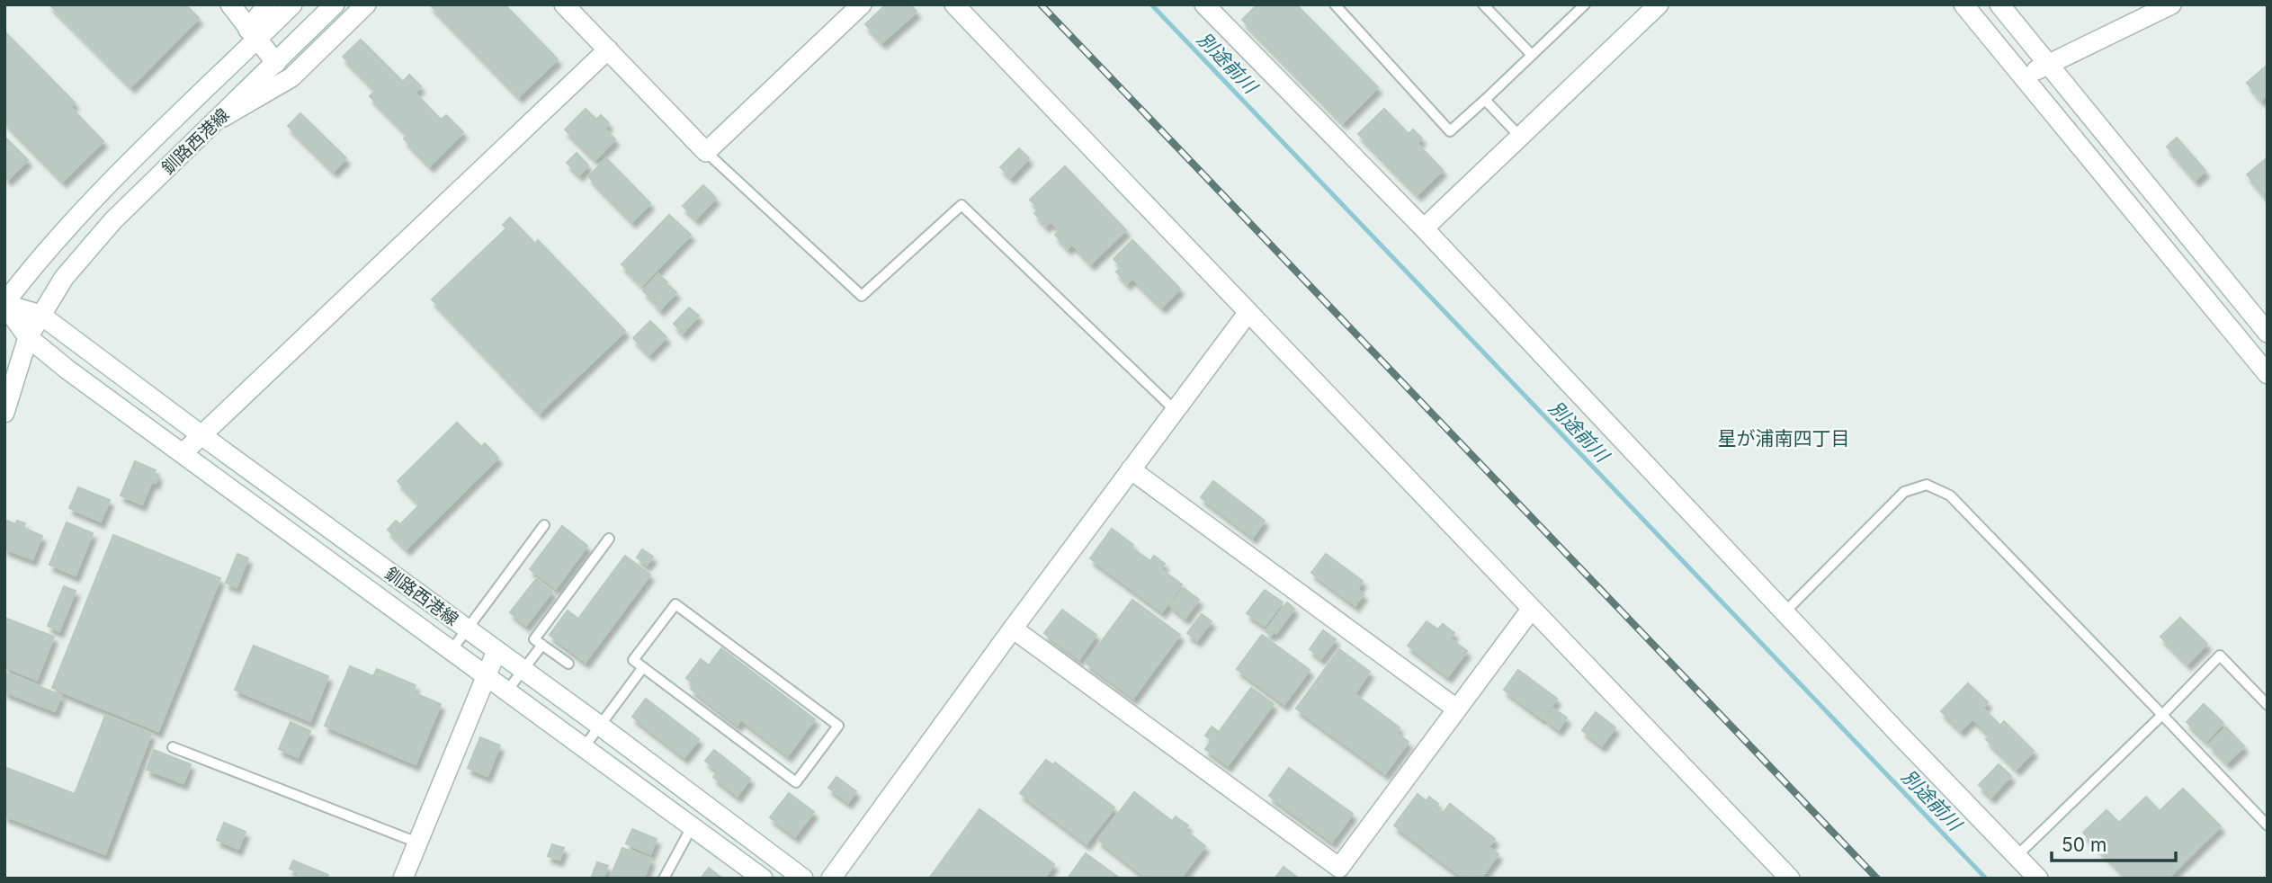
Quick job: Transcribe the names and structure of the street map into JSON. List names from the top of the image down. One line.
{"streets":{"street":["釧路西港線"]},"districts":["星が浦南四丁目"],"water":["別途前川"],"scale_bar":"50 m"}
